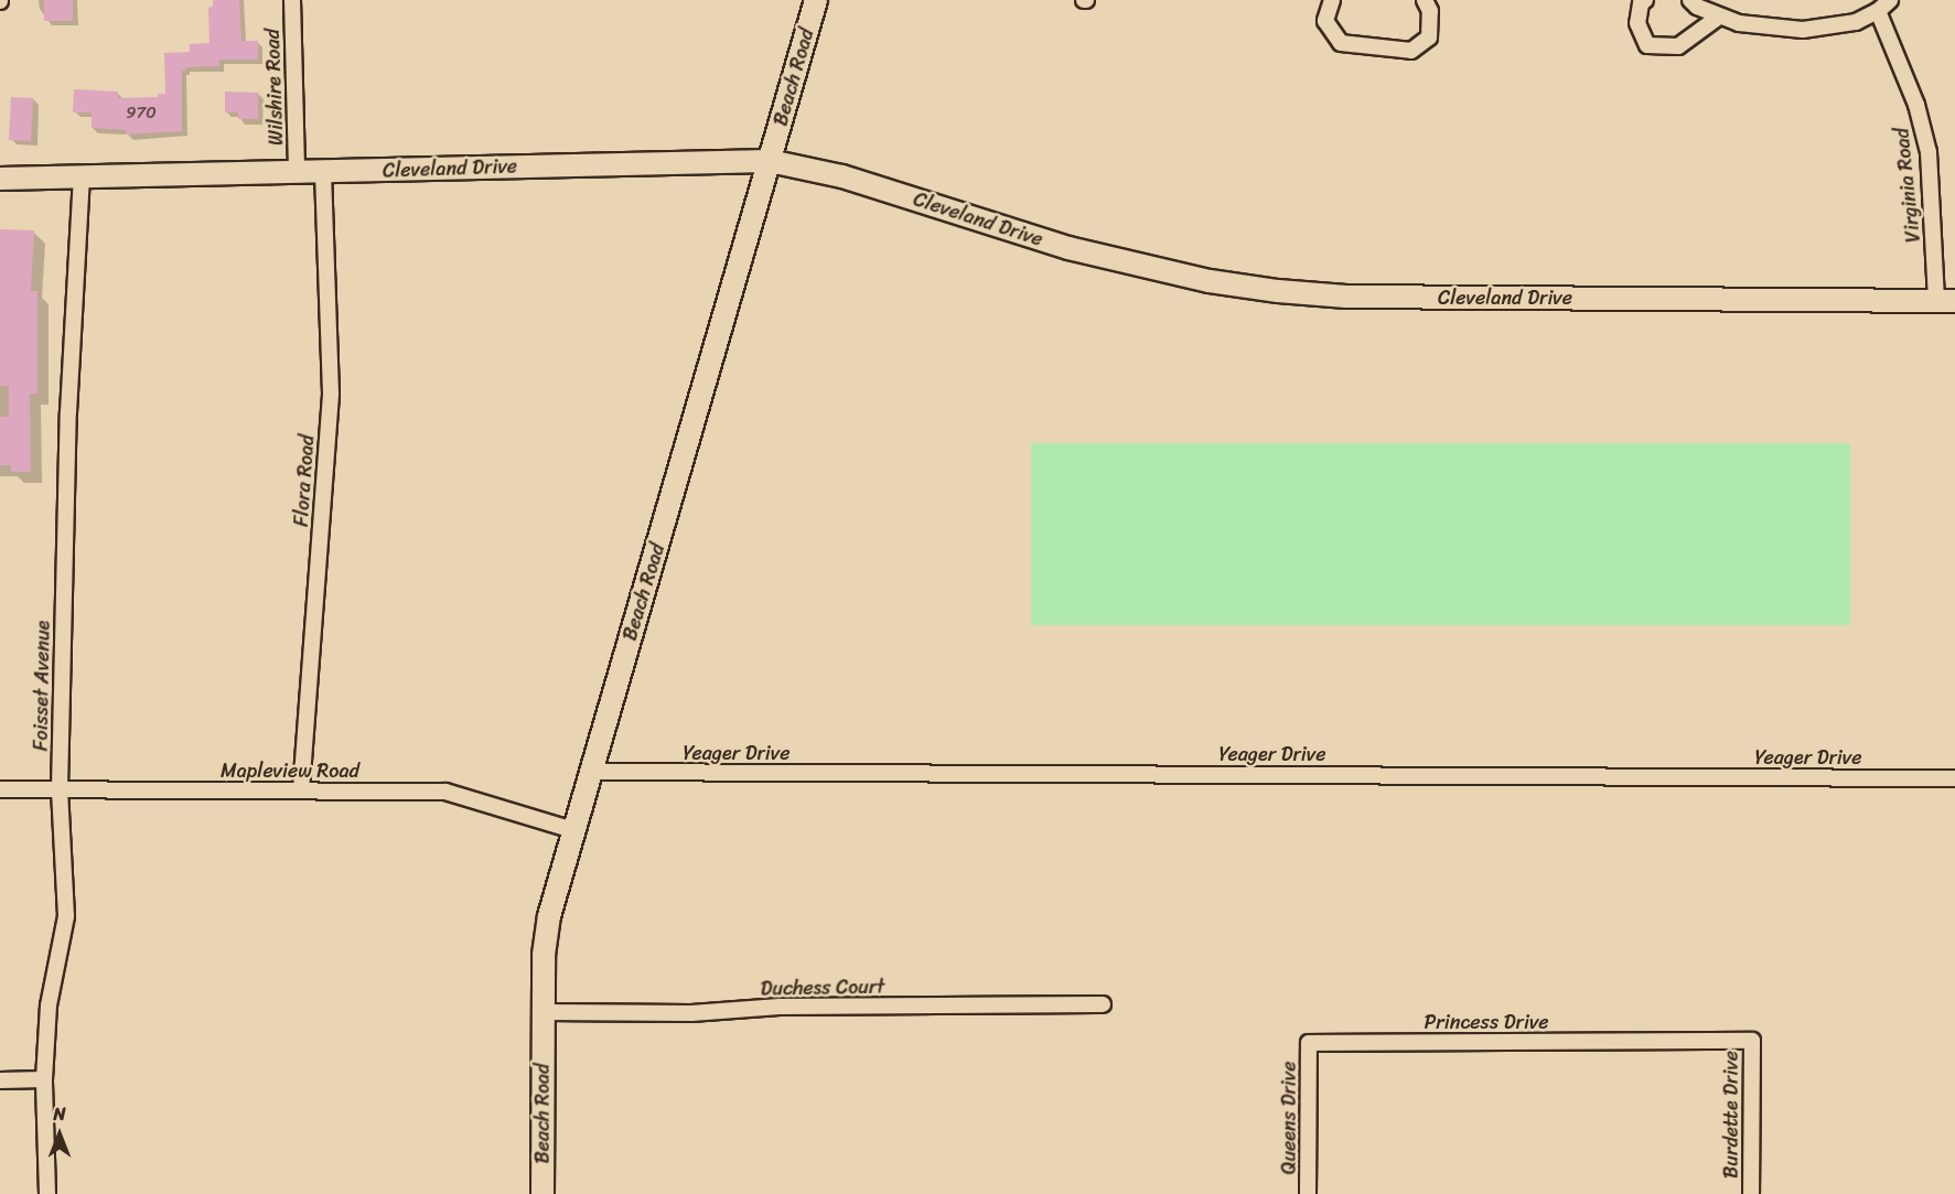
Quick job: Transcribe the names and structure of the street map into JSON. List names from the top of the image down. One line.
{"streets":{"street":["Beach Road","Wilshire Road","Cleveland Drive","Virginia Road","Flora Road","Foisset Avenue","Yeager Drive","Mapleview Road","Duchess Court","Princess Drive","Burdette Drive","Queens Drive"]},"crossings":[["Beach Road","Cleveland Drive"],["Beach Road","Yeager Drive"],["Beach Road","Mapleview Road"],["Beach Road","Duchess Court"],["Wilshire Road","Cleveland Drive"],["Cleveland Drive","Virginia Road"],["Cleveland Drive","Flora Road"],["Cleveland Drive","Foisset Avenue"],["Flora Road","Mapleview Road"],["Foisset Avenue","Mapleview Road"],["Princess Drive","Burdette Drive"],["Princess Drive","Queens Drive"]],"house_numbers":["970"],"north":"top"}
